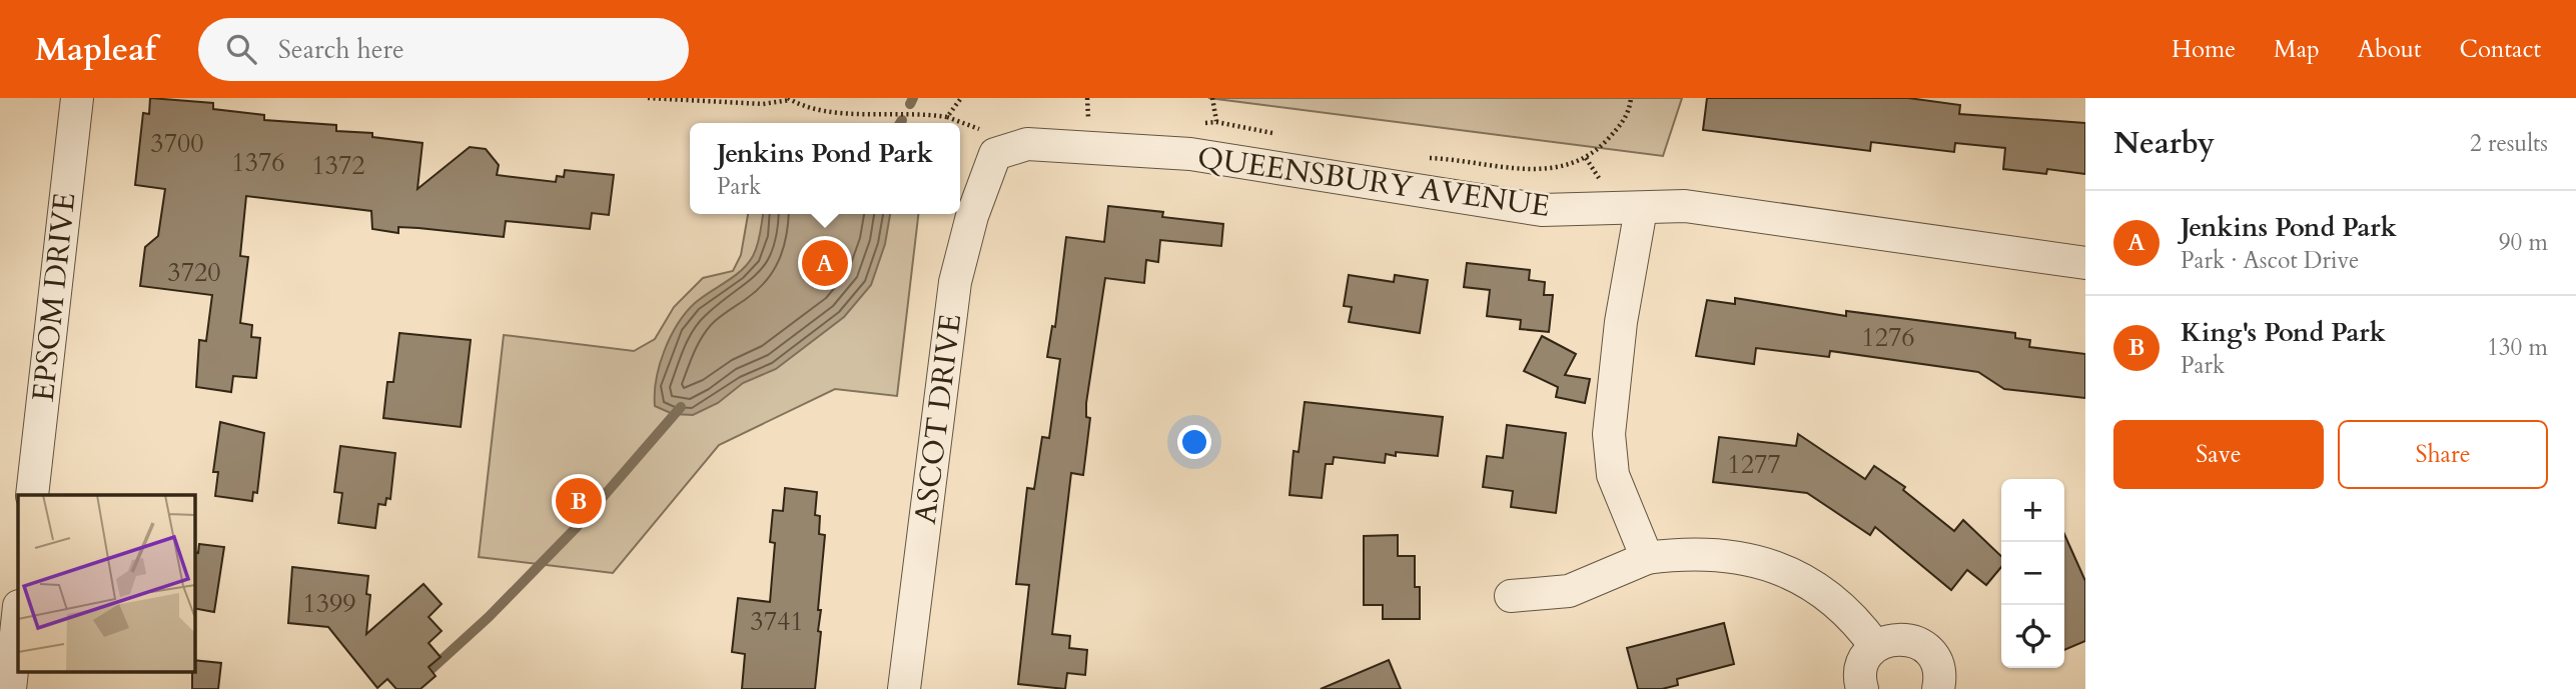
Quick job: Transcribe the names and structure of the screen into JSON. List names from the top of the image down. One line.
{"streets":{"street":["QUEENSBURY AVENUE","EPSOM DRIVE","ASCOT DRIVE"]},"crossings":[["QUEENSBURY AVENUE","ASCOT DRIVE"]],"house_numbers":["3700","1376","1372","3720","1276","1277","1399","3741"],"page":{"header":"Mapleaf","search":"Search here","nav":["Home","Map","About","Contact"],"heading":["Nearby","2 results"],"popup":["Jenkins Pond Park","Park"],"list":[{"mark":"A","name":"Jenkins Pond Park","note":"Park · Ascot Drive","value":"90 m"},{"mark":"B","name":"King's Pond Park","note":"Park","value":"130 m"}],"pins":["A","B"],"buttons":["Save","Share"],"map_buttons":["+","−"]}}
